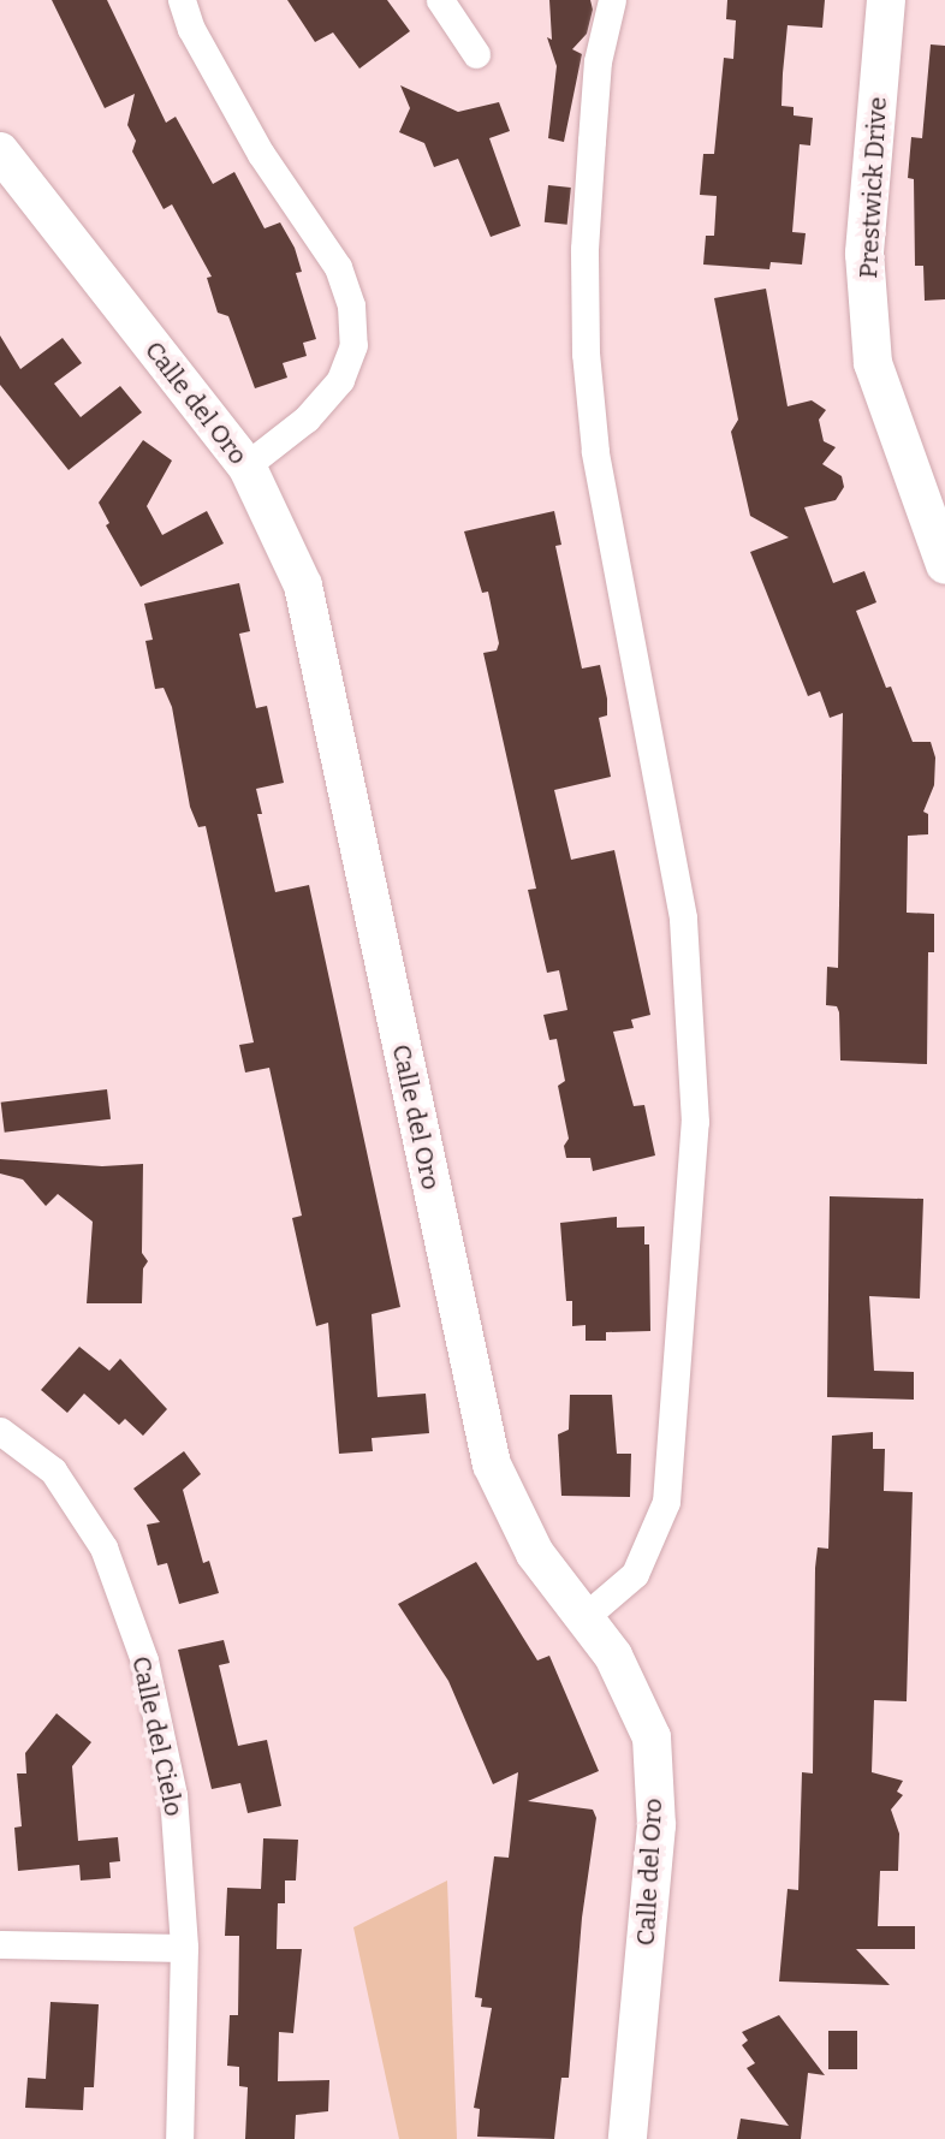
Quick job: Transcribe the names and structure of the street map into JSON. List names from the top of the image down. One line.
{"streets":{"street":["Prestwick Drive","Calle del Oro","Calle del Cielo"]}}
